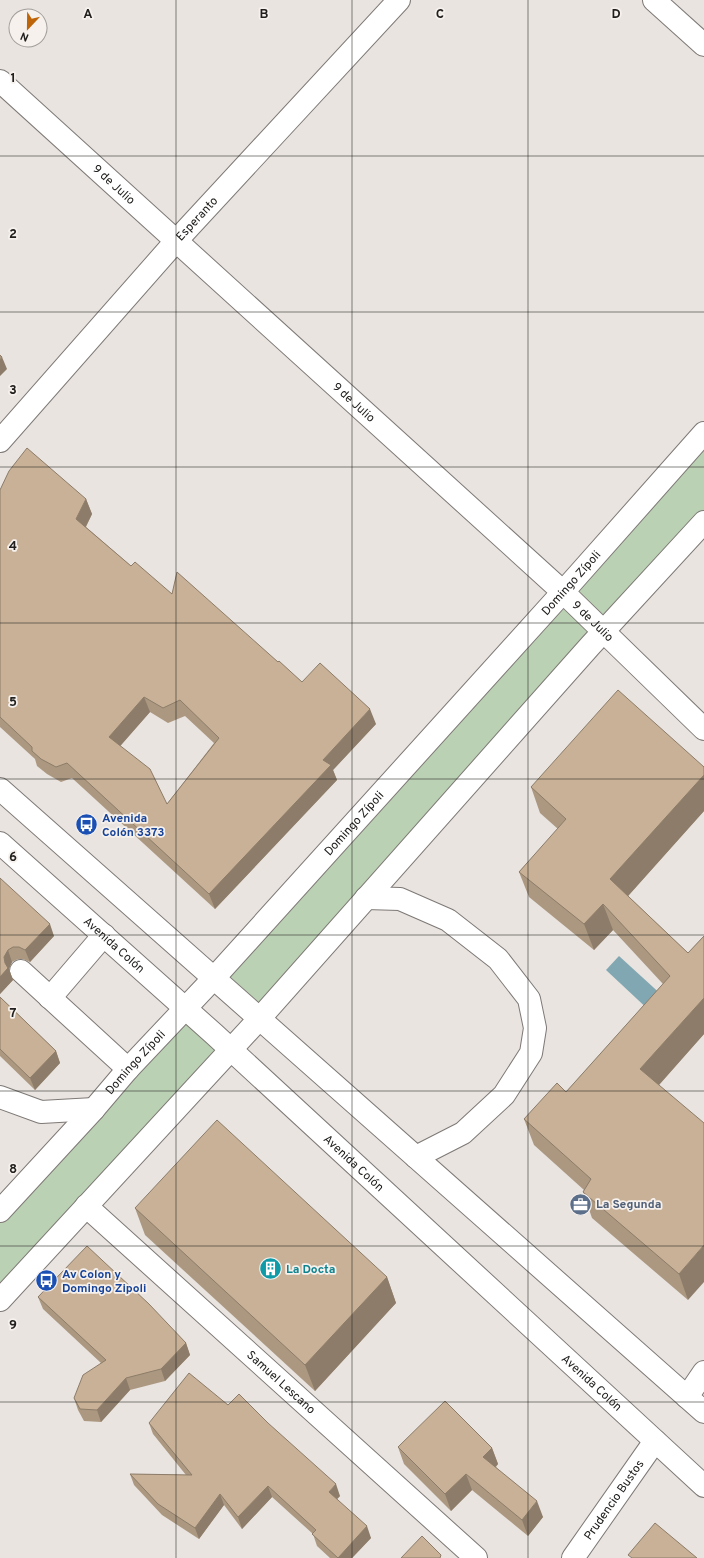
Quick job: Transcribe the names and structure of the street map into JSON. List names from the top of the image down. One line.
{"streets":{"main road":["9 de Julio","Esperanto","Domingo Zípoli","Avenida Colón","Samuel Lescano","Prudencio Bustos"]},"crossings":[["9 de Julio","Esperanto"],["9 de Julio","Domingo Zípoli"],["Domingo Zípoli","Avenida Colón"],["Avenida Colón","Prudencio Bustos"]],"places":{"bus stop":["Avenida Colón 3373","Av Colon y Domingo Zipoli"],"office":["La Segunda"],"building":["La Docta"]},"north":"bottom","grid":{"columns":["A","B","C","D"],"rows":["1","2","3","4","5","6","7","8","9"]}}
